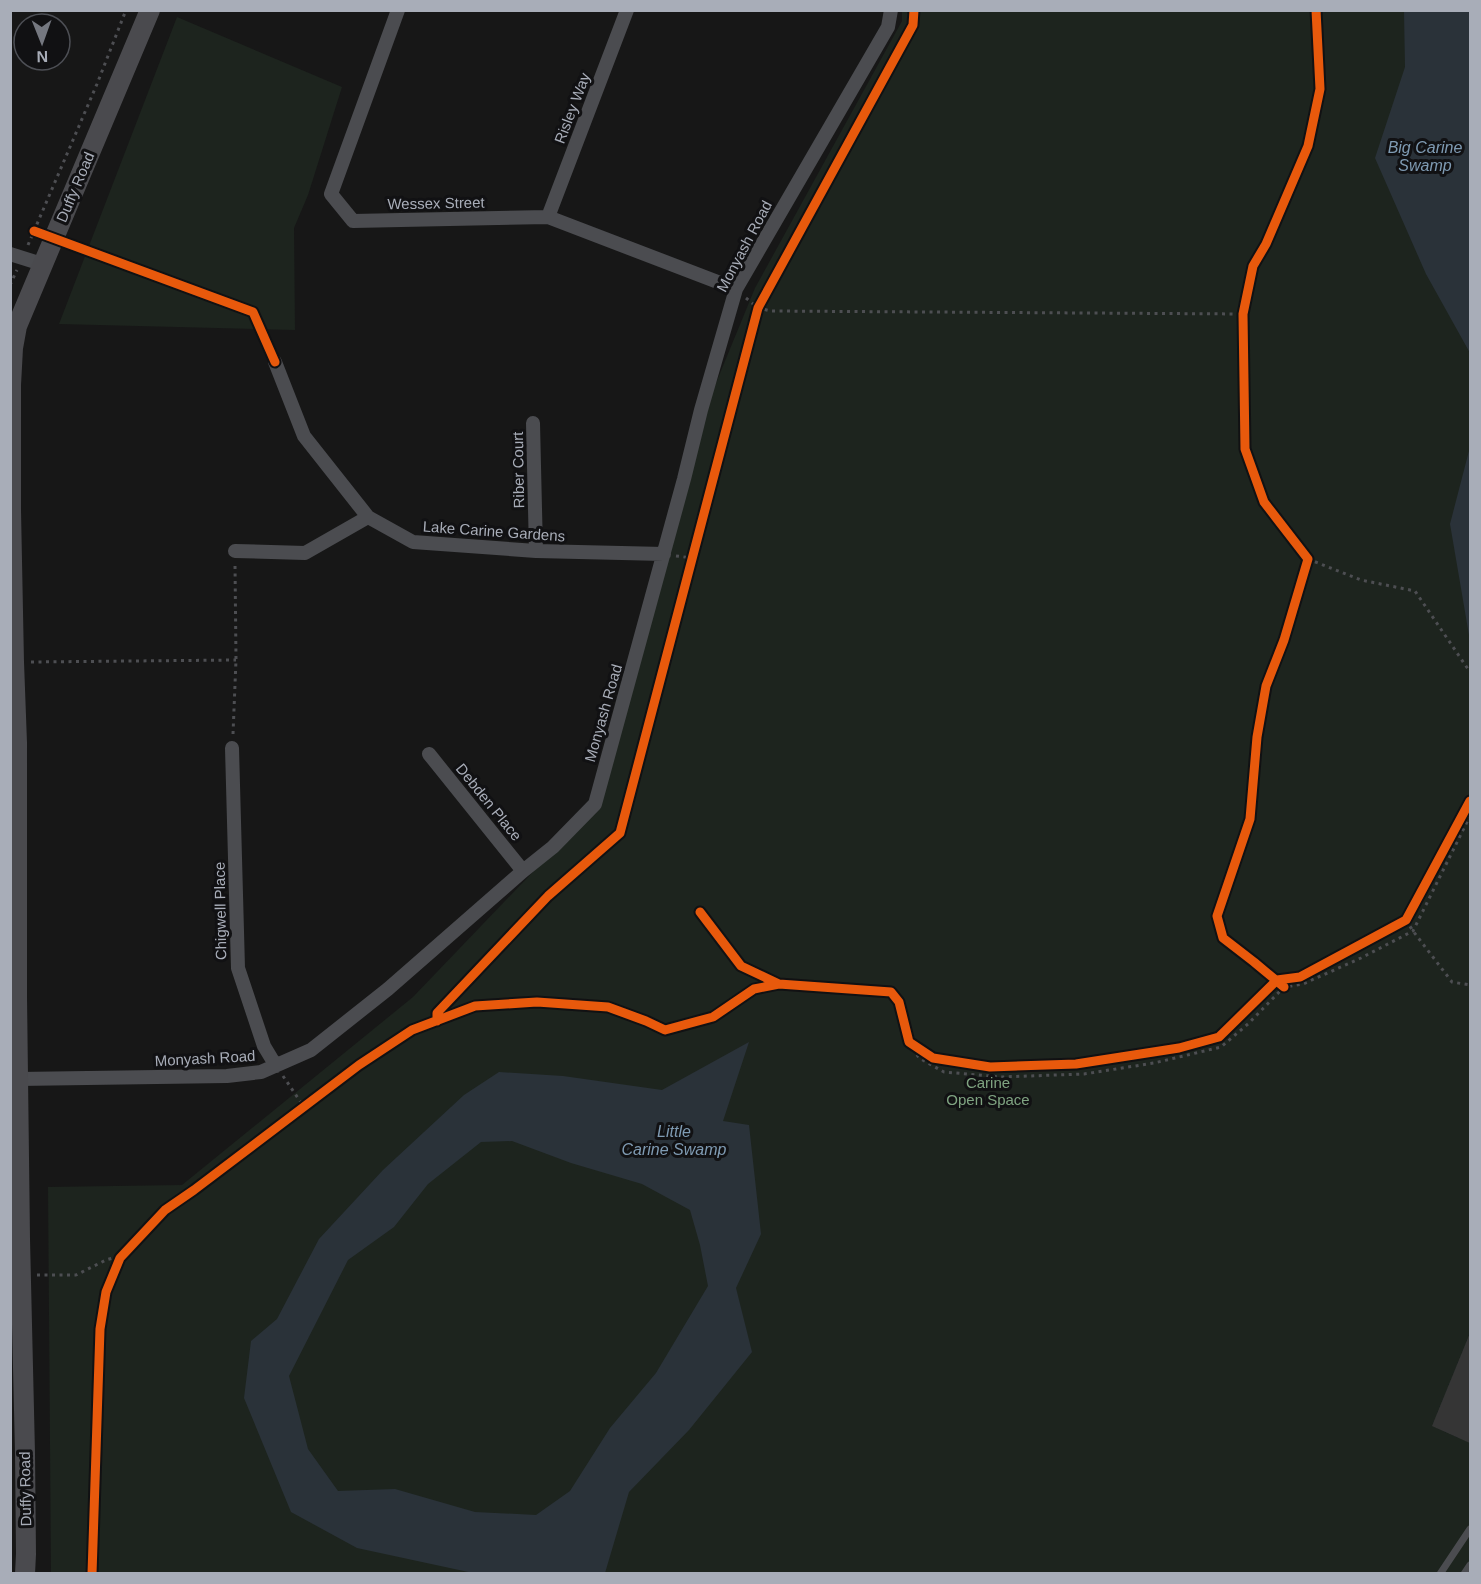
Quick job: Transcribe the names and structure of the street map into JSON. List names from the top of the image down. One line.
{"streets":{"main road":["Duffy Road"],"street":["Risley Way","Wessex Street","Monyash Road","Riber Court","Lake Carine Gardens","Debden Place","Chigwell Place"]},"crossings":[["Risley Way","Wessex Street"],["Duffy Road","Monyash Road"],["Wessex Street","Monyash Road"],["Monyash Road","Lake Carine Gardens"],["Monyash Road","Debden Place"],["Monyash Road","Chigwell Place"],["Riber Court","Lake Carine Gardens"]],"water":["Big Carine Swamp","Little Carine Swamp"],"parks":["Carine Open Space"],"north":"bottom"}
